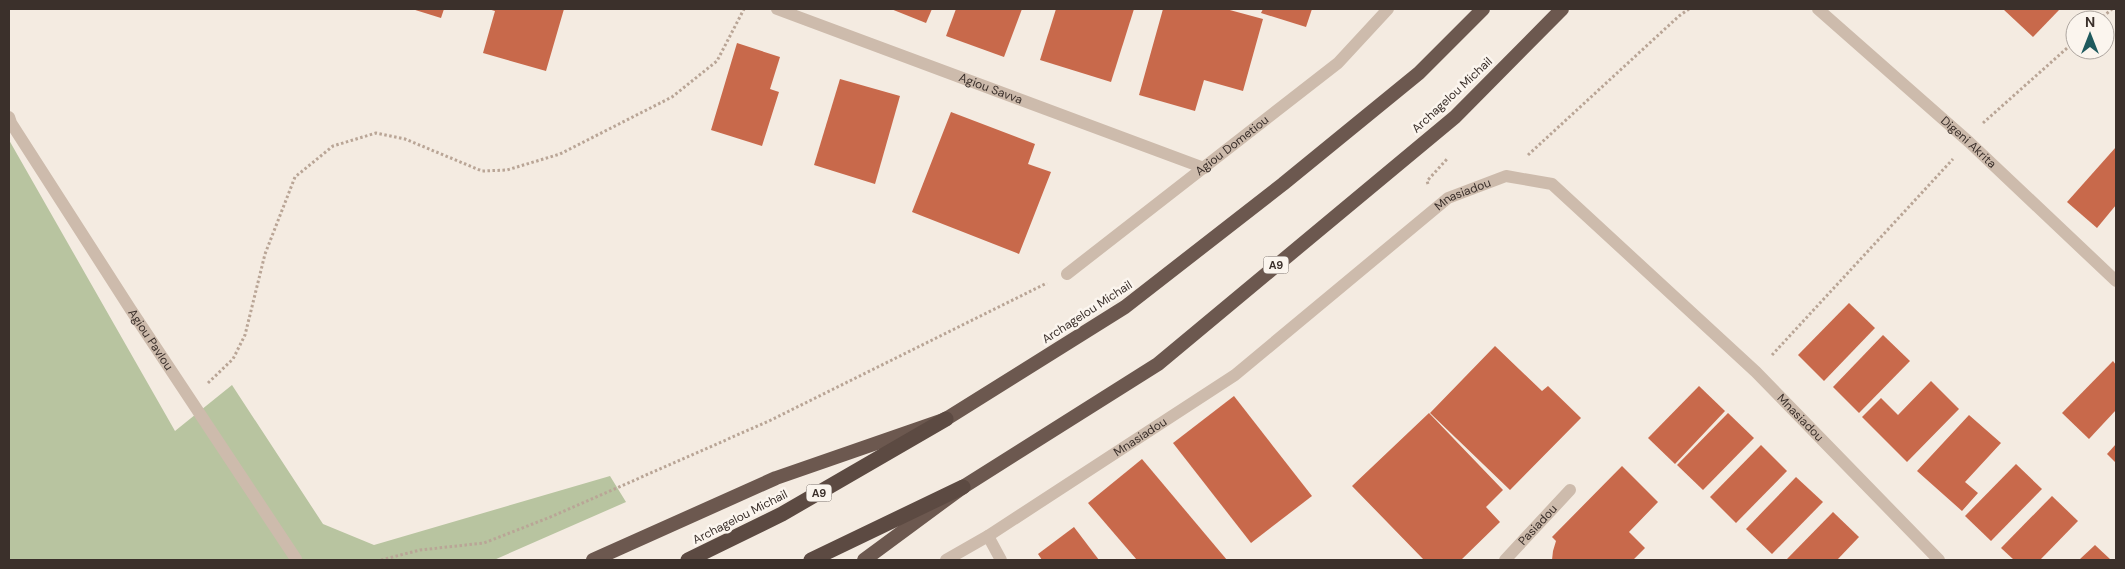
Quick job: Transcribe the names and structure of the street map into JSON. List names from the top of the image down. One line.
{"streets":{"highway":["Archagelou Michail","A9"],"street":["Agiou Savva","Digeni Akrita","Agiou Dometiou","Mnasiadou","Agiou Pavlou","Pasiadou"]},"crossings":[["Agiou Savva","Agiou Dometiou"]],"north":"top"}
